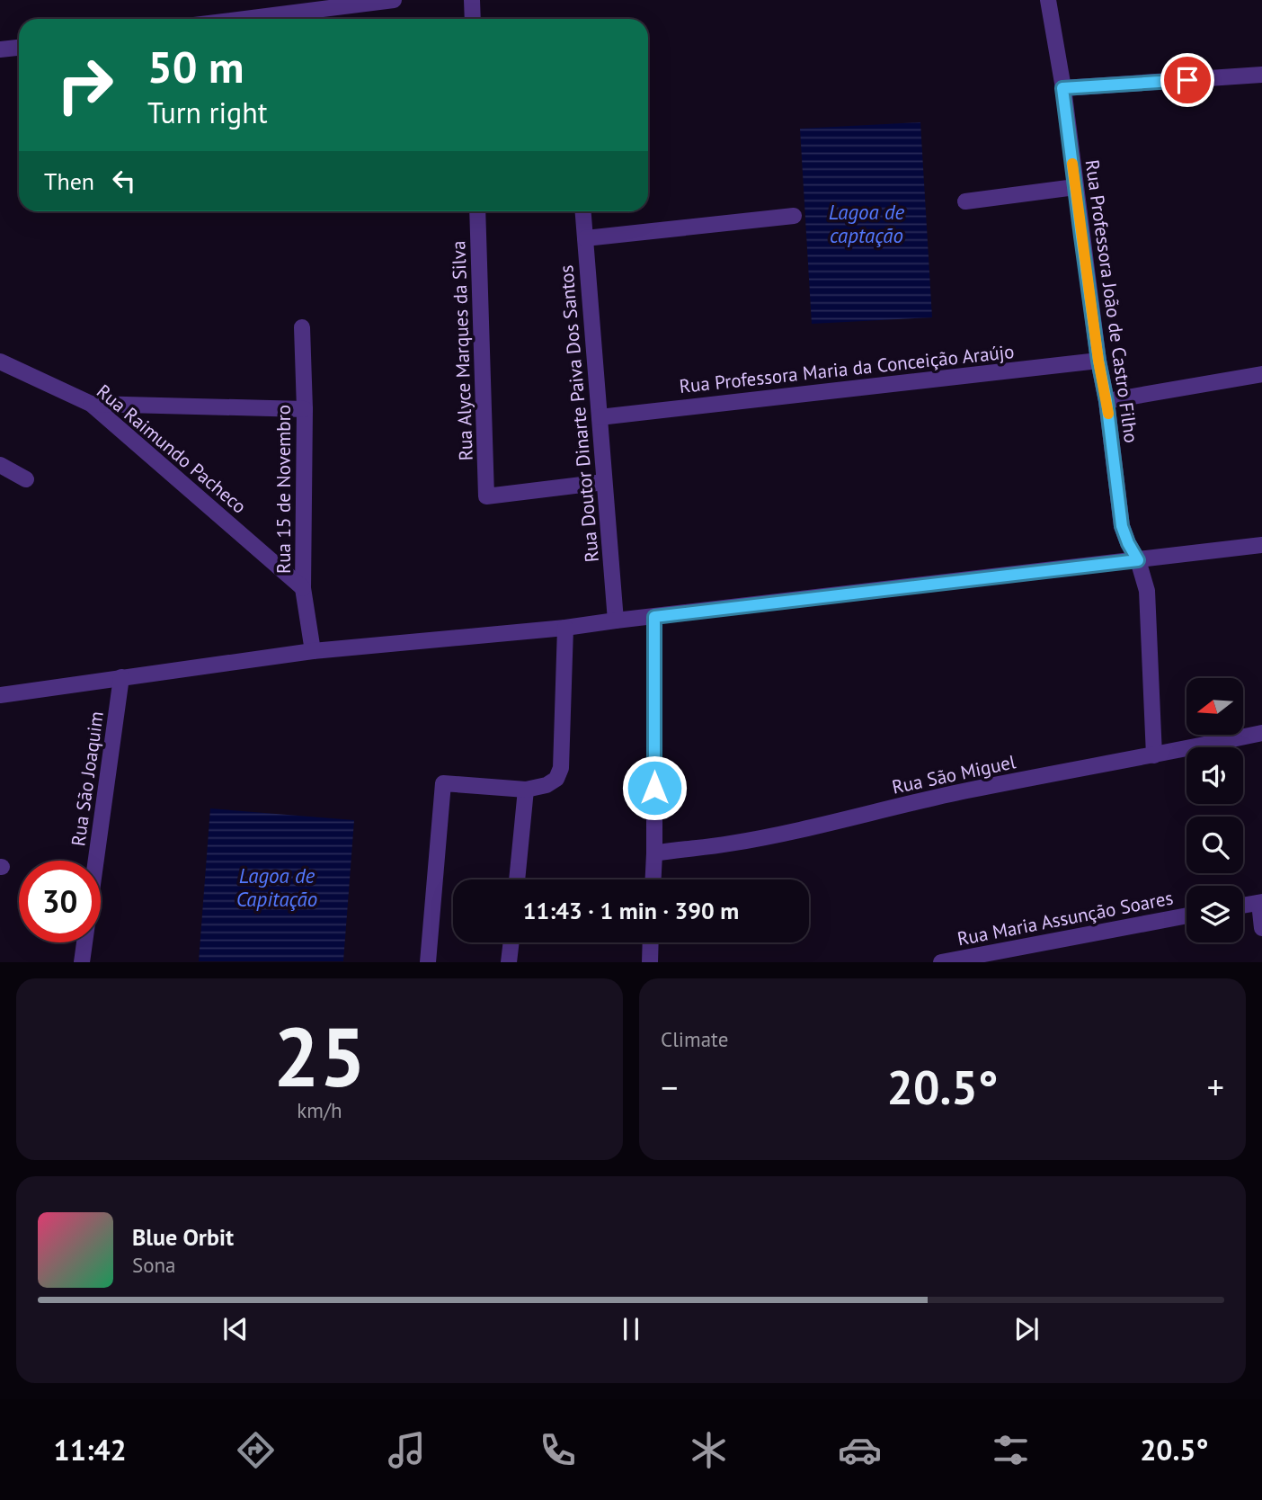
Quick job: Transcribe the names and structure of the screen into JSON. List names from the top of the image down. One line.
{"streets":{"street":["Rua Professora João de Castro Filho","Rua Alyce Marques da Silva","Rua Professora Maria da Conceição Araújo","Rua Doutor Dinarte Paiva Dos Santos","Rua Raimundo Pacheco","Rua 15 de Novembro","Rua São Miguel","Rua São Joaquim","Rua Maria Assunção Soares"]},"crossings":[["Rua Professora João de Castro Filho","Rua Professora Maria da Conceição Araújo"],["Rua Professora João de Castro Filho","Rua São Miguel"],["Rua Alyce Marques da Silva","Rua Doutor Dinarte Paiva Dos Santos"],["Rua Professora Maria da Conceição Araújo","Rua Doutor Dinarte Paiva Dos Santos"],["Rua Raimundo Pacheco","Rua 15 de Novembro"]],"water":["Lagoa de captação","Lagoa de Capitação"],"north":"left","page":{"turn":["50 m","Turn right"],"then":"Then","limit":"30","trip":"11:43 · 1 min · 390 m","tile":[["25","km/h"],"Climate"],"heat":["−","20.5°","+"],"song":["Blue Orbit","Sona"],"tabs":["11:42","20.5°"]}}
